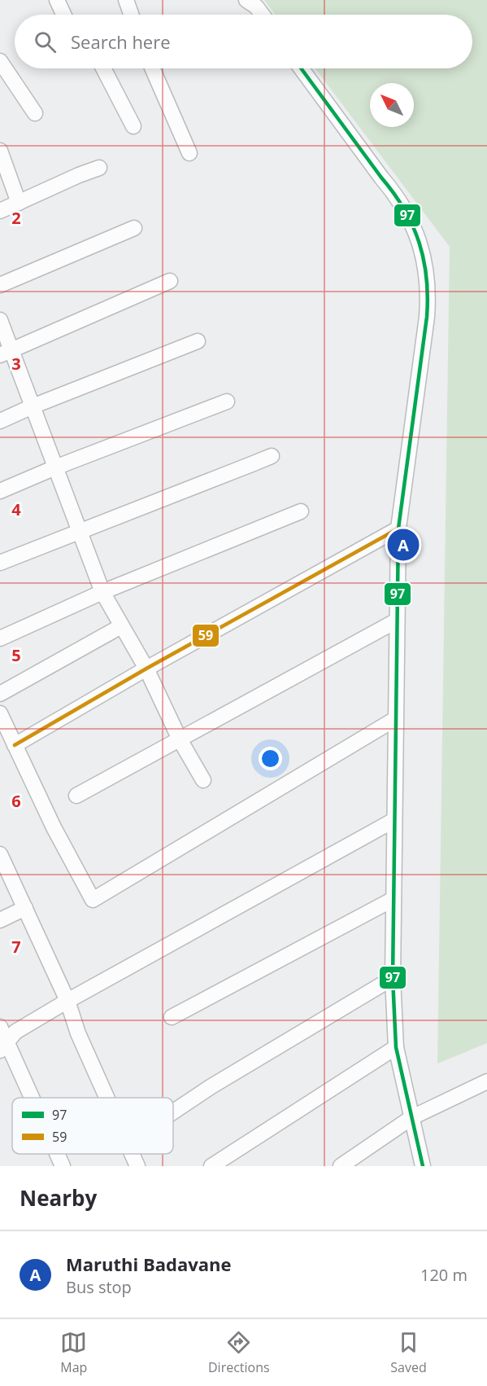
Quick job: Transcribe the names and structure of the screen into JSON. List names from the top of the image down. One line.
{"lines":["transit line 97","transit line 59"],"legend":["97","59"],"north":"top left","page":{"search":"Search here","pins":"A","heading":"Nearby","list":[{"mark":"A","name":"Maruthi Badavane","note":"Bus stop","value":"120 m"}],"nav":["Map","Directions","Saved"]},"grid":{"rows":["2","3","4","5","6","7"]}}
